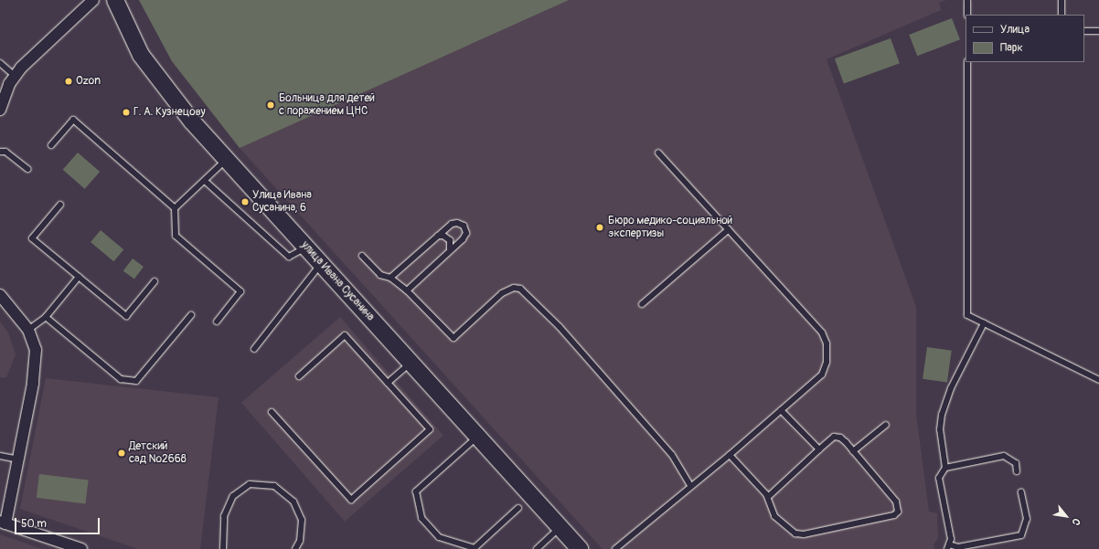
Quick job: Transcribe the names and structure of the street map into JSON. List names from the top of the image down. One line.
{"streets":{"street":["улица Ивана Сусанина"]},"places":["Ozon","Больница для детей с поражением ЦНС","Г. А. Кузнецову","Улица Ивана Сусанина, 6","Бюро медико-социальной экспертизы","Детский сад №2668"],"legend":["Улица","Парк"],"scale_bar":"50 m","north":"bottom right"}
